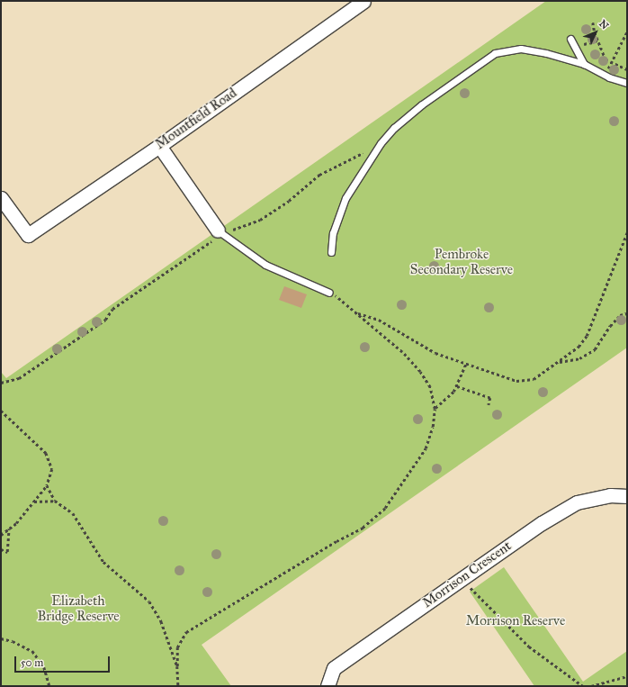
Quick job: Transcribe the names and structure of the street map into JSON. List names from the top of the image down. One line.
{"streets":{"street":["Mountfield Road","Morrison Crescent"]},"parks":["Pembroke Secondary Reserve","Elizabeth Bridge Reserve","Morrison Reserve"],"scale_bar":"50 m","north":"top right"}
